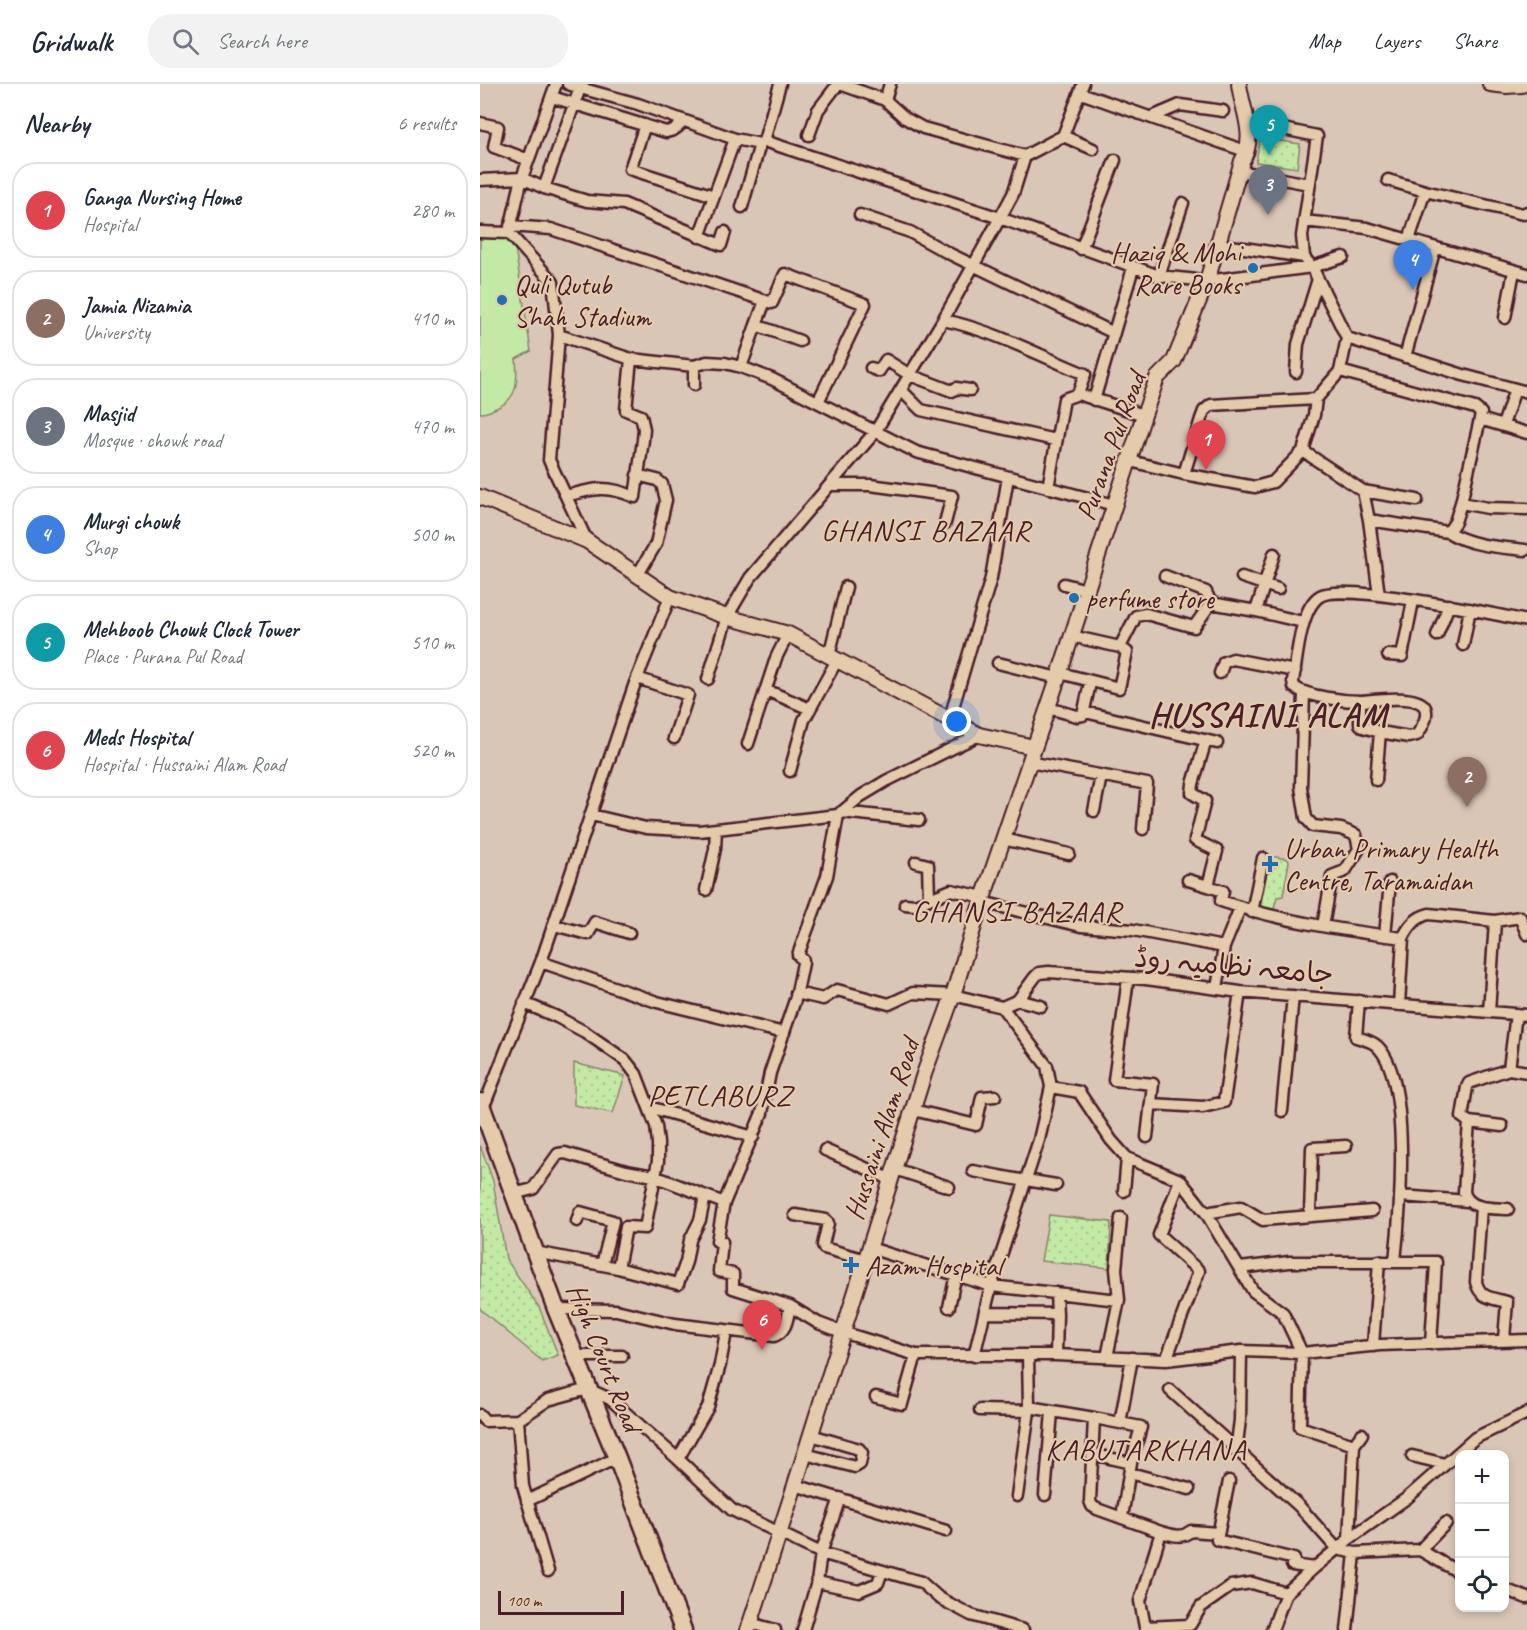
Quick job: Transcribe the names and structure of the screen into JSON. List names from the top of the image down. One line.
{"streets":{"highway":["High Court Road"],"main road":["Purana Pul Road","Hussaini Alam Road"],"street":["جامعہ نظامیہ روڈ"]},"crossings":[["Purana Pul Road","Hussaini Alam Road"]],"districts":["GHANSI BAZAAR","HUSSAINI ALAM","GHANSI BAZAAR","PETLABURZ","KABUTARKHANA"],"places":{"other":["Haziq & Mohi Rare Books","Quli Qutub Shah Stadium","perfume store"],"health":["Urban Primary Health Centre, Taramaidan","Azam Hospital"]},"scale_bar":"100 m","page":{"header":"Gridwalk","search":"Search here","nav":["Map","Layers","Share"],"heading":["Nearby","6 results"],"pins":["5","3","4","1","2","6"],"list":[{"mark":"1","name":"Ganga Nursing Home","note":"Hospital","value":"280 m"},{"mark":"2","name":"Jamia Nizamia","note":"University","value":"410 m"},{"mark":"3","name":"Masjid","note":"Mosque · chowk road","value":"470 m"},{"mark":"4","name":"Murgi chowk","note":"Shop","value":"500 m"},{"mark":"5","name":"Mehboob Chowk Clock Tower","note":"Place · Purana Pul Road","value":"510 m"},{"mark":"6","name":"Meds Hospital","note":"Hospital · Hussaini Alam Road","value":"520 m"}],"map_buttons":["+","−"],"scale":"100 m"}}
